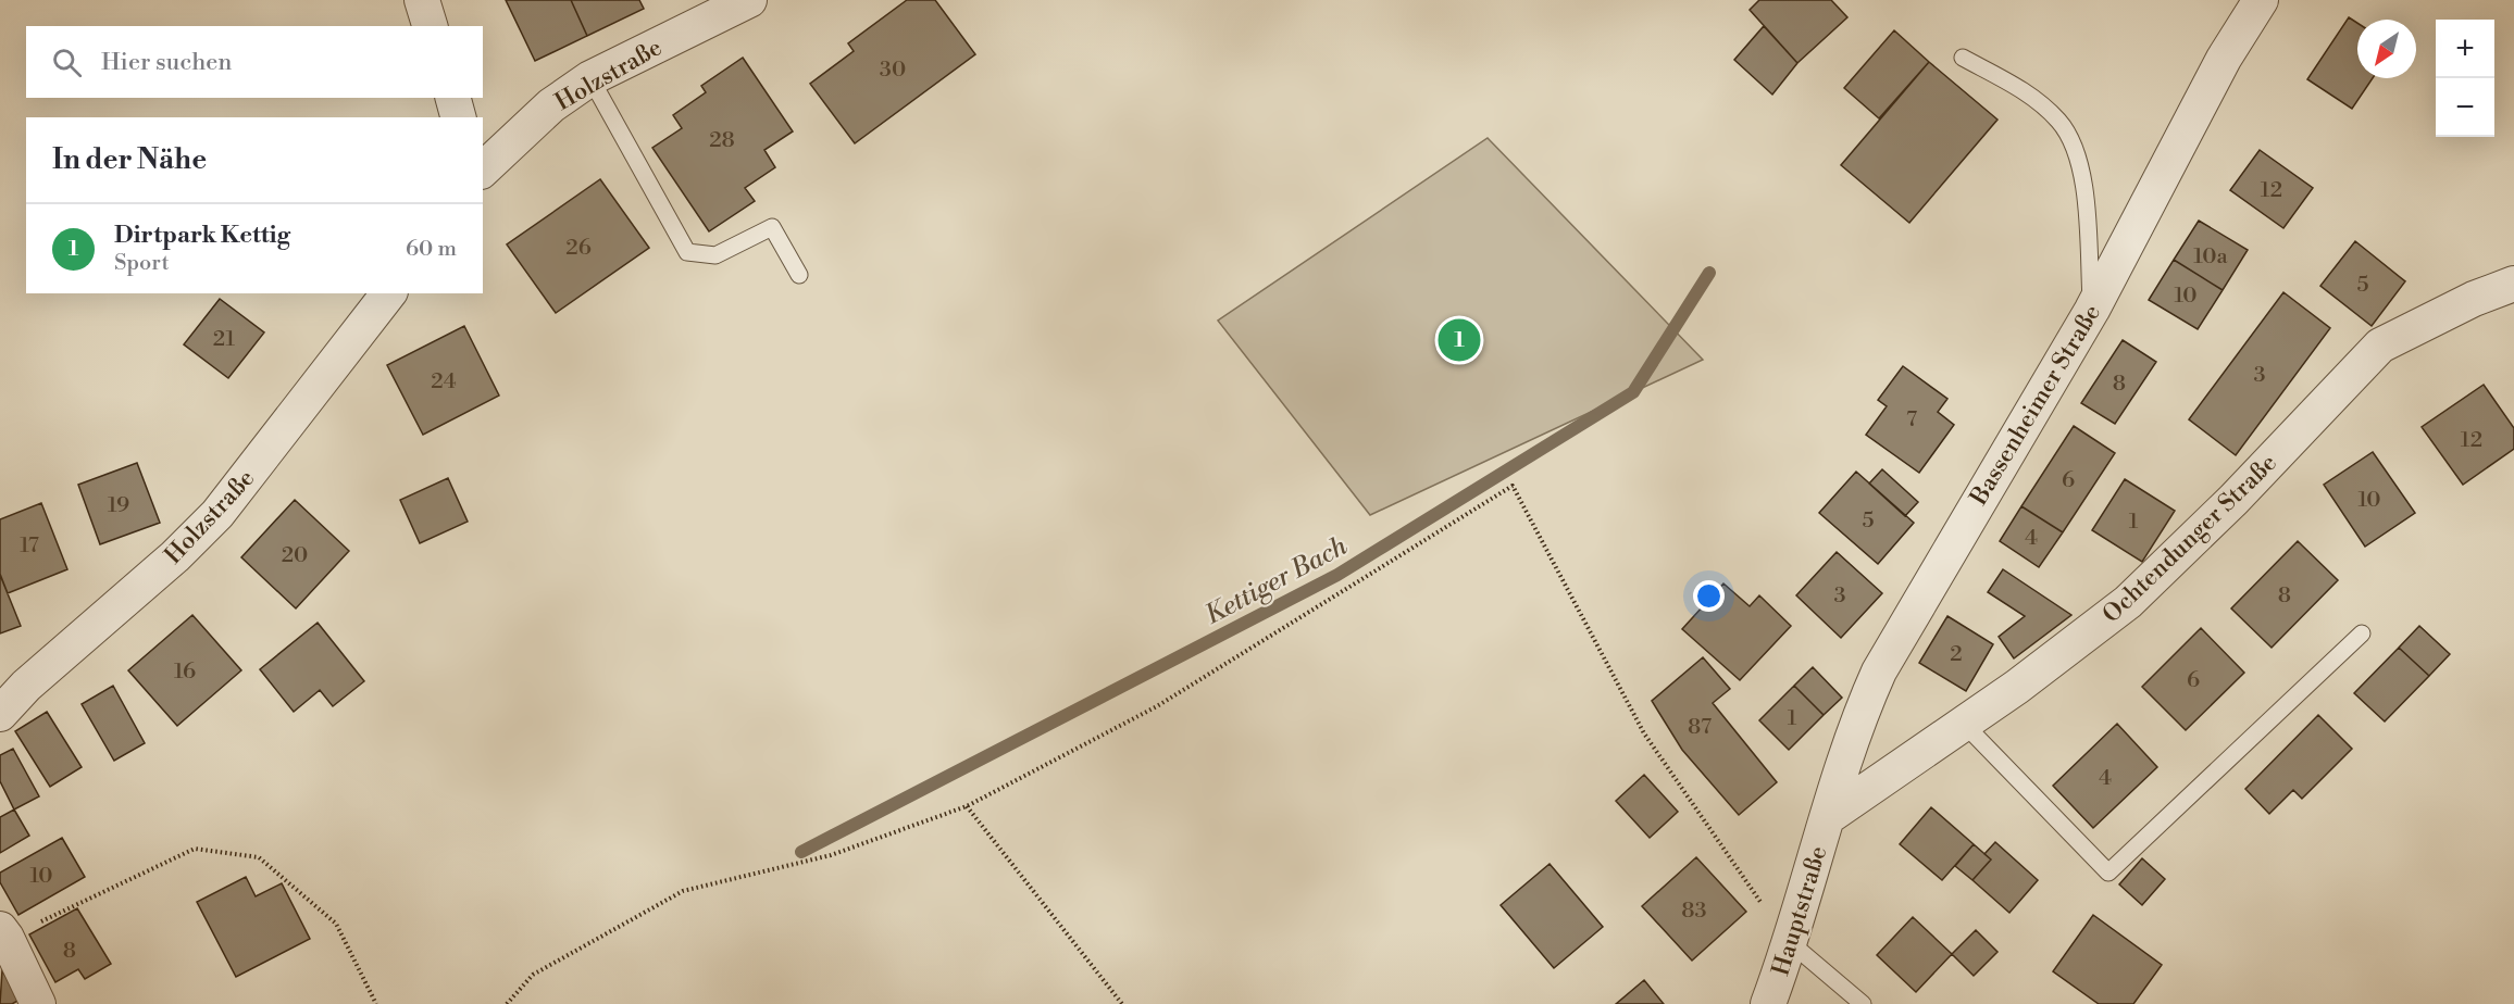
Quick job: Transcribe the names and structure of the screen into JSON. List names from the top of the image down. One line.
{"streets":{"street":["Holzstraße","Bassenheimer Straße","Ochtendunger Straße","Hauptstraße"]},"crossings":[["Bassenheimer Straße","Ochtendunger Straße"],["Bassenheimer Straße","Hauptstraße"],["Ochtendunger Straße","Hauptstraße"]],"water":["Kettiger Bach"],"house_numbers":["30","28","12","26","10a","5","10","21","3","24","8","7","12","6","10","19","5","1","4","17","20","3","8","2","16","6","1","87","4","10","83","8"],"north":"bottom left","page":{"map_buttons":["+","−"],"search":"Hier suchen","heading":"In der Nähe","list":[{"mark":"1","name":"Dirtpark Kettig","note":"Sport","value":"60 m"}],"pins":"1"}}
